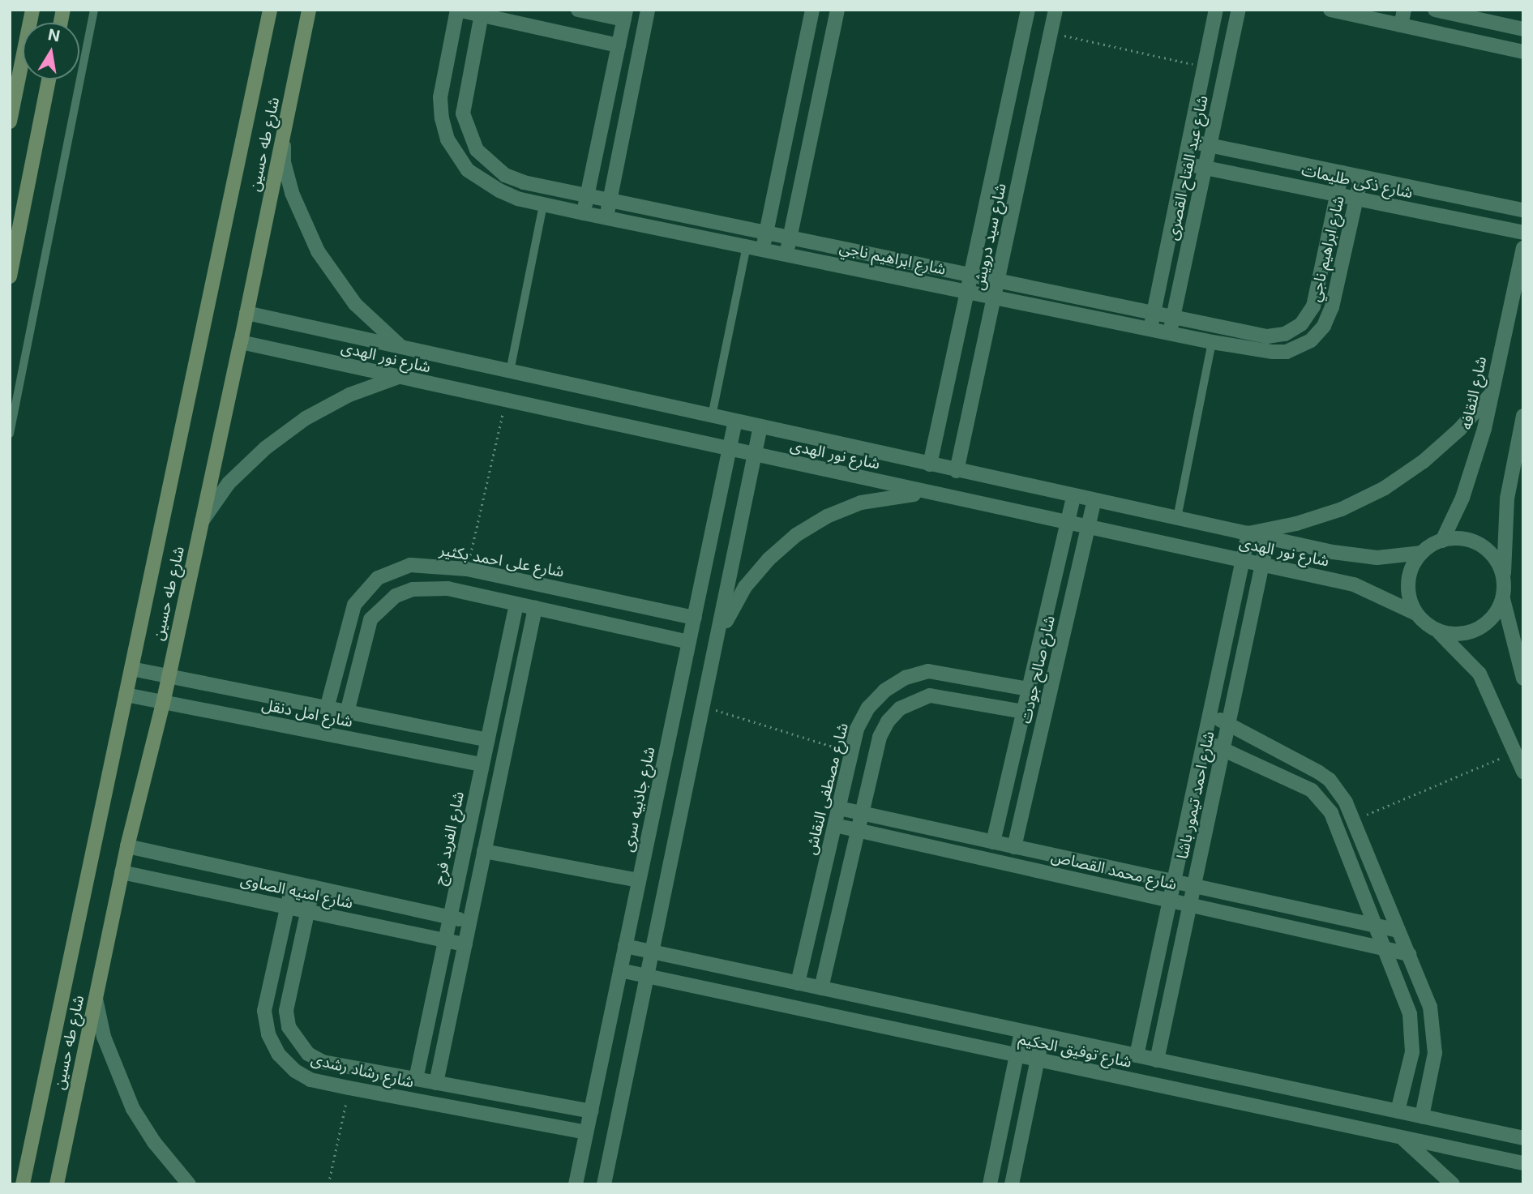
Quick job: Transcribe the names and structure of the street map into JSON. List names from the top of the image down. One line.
{"streets":{"street":["شارع طه حسين","شارع عبد الفتاح القصرى","شارع ذكى طليمات","شارع سيد درويش","شارع ابراهيم ناجي","شارع نور الهدى","شارع الثقافه","شارع على احمد بكثير","شارع صالح جودت","شارع امل دنقل","شارع مصطفى النقاش","شارع احمد تيمور باشا","شارع جاذبيه سرى","شارع الفريد فرج","شارع محمد القصاص","شارع امنيه الصاوى","شارع توفيق الحكيم","شارع رشاد رشدى"]},"crossings":[["شارع طه حسين","شارع نور الهدى"],["شارع طه حسين","شارع امل دنقل"],["شارع طه حسين","شارع امنيه الصاوى"],["شارع عبد الفتاح القصرى","شارع ذكى طليمات"],["شارع عبد الفتاح القصرى","شارع ابراهيم ناجي"],["شارع ذكى طليمات","شارع ابراهيم ناجي"],["شارع سيد درويش","شارع ابراهيم ناجي"],["شارع سيد درويش","شارع نور الهدى"],["شارع نور الهدى","شارع الثقافه"],["شارع نور الهدى","شارع صالح جودت"],["شارع نور الهدى","شارع احمد تيمور باشا"],["شارع نور الهدى","شارع جاذبيه سرى"],["شارع على احمد بكثير","شارع امل دنقل"],["شارع على احمد بكثير","شارع جاذبيه سرى"],["شارع صالح جودت","شارع مصطفى النقاش"],["شارع صالح جودت","شارع محمد القصاص"],["شارع امل دنقل","شارع الفريد فرج"],["شارع مصطفى النقاش","شارع محمد القصاص"],["شارع مصطفى النقاش","شارع توفيق الحكيم"],["شارع احمد تيمور باشا","شارع محمد القصاص"],["شارع احمد تيمور باشا","شارع توفيق الحكيم"],["شارع جاذبيه سرى","شارع توفيق الحكيم"],["شارع جاذبيه سرى","شارع رشاد رشدى"],["شارع الفريد فرج","شارع امنيه الصاوى"],["شارع الفريد فرج","شارع رشاد رشدى"],["شارع امنيه الصاوى","شارع رشاد رشدى"]],"north":"top"}
